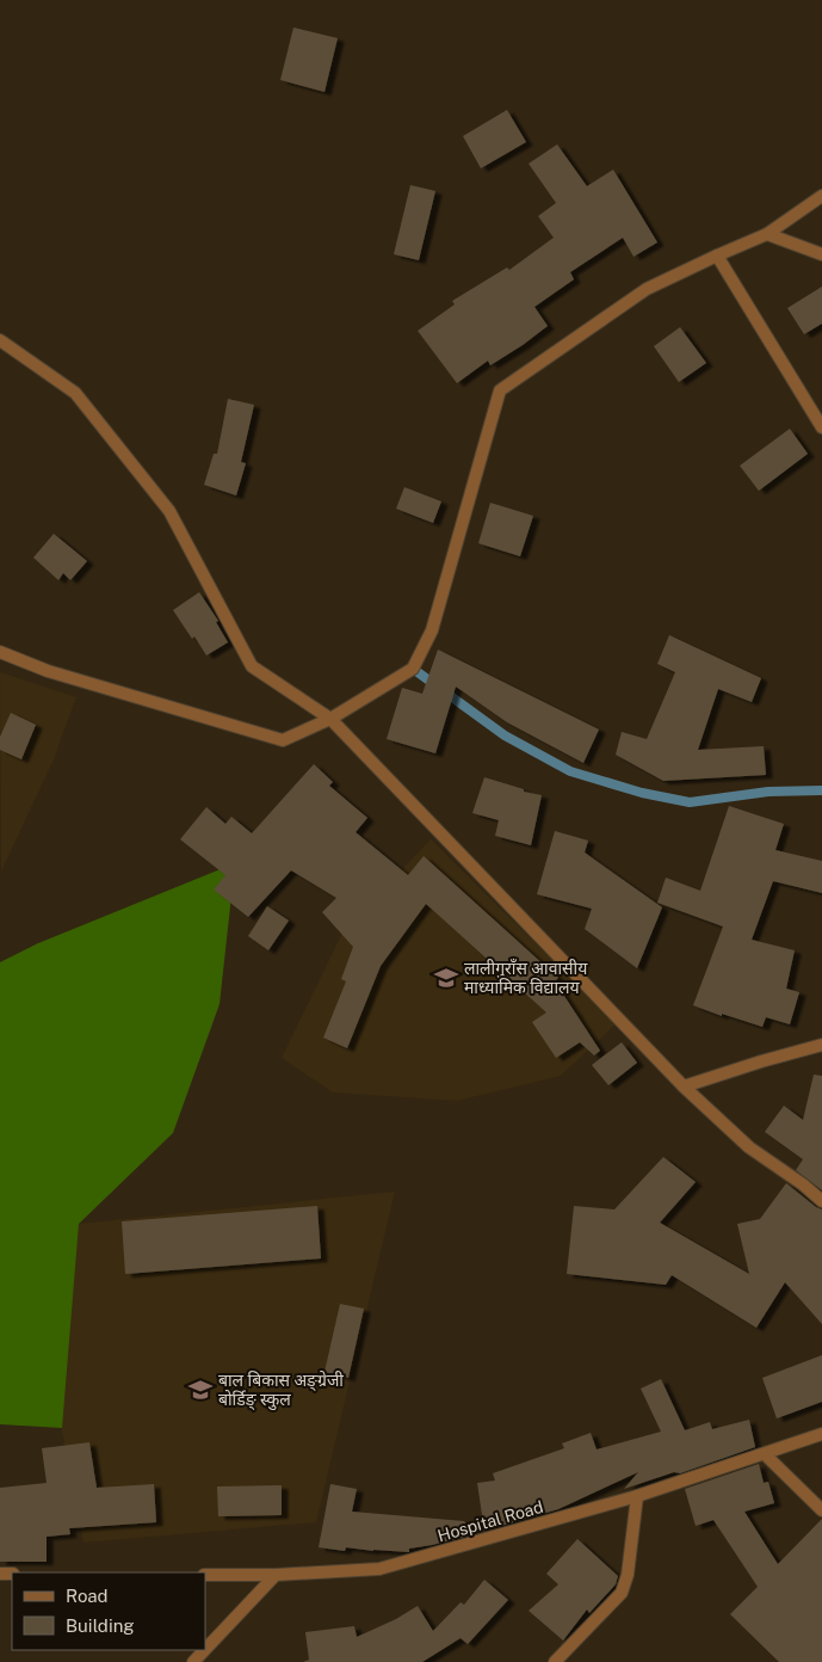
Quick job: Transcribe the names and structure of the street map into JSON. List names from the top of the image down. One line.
{"streets":{"street":["Hospital Road"]},"places":{"school or university":["लालीगुराँस आवासीय माध्यामिक विद्यालय","बाल बिकास अङ्ग्रेजी बोर्डिङ् स्कुल"]},"legend":["Road","Building"]}
